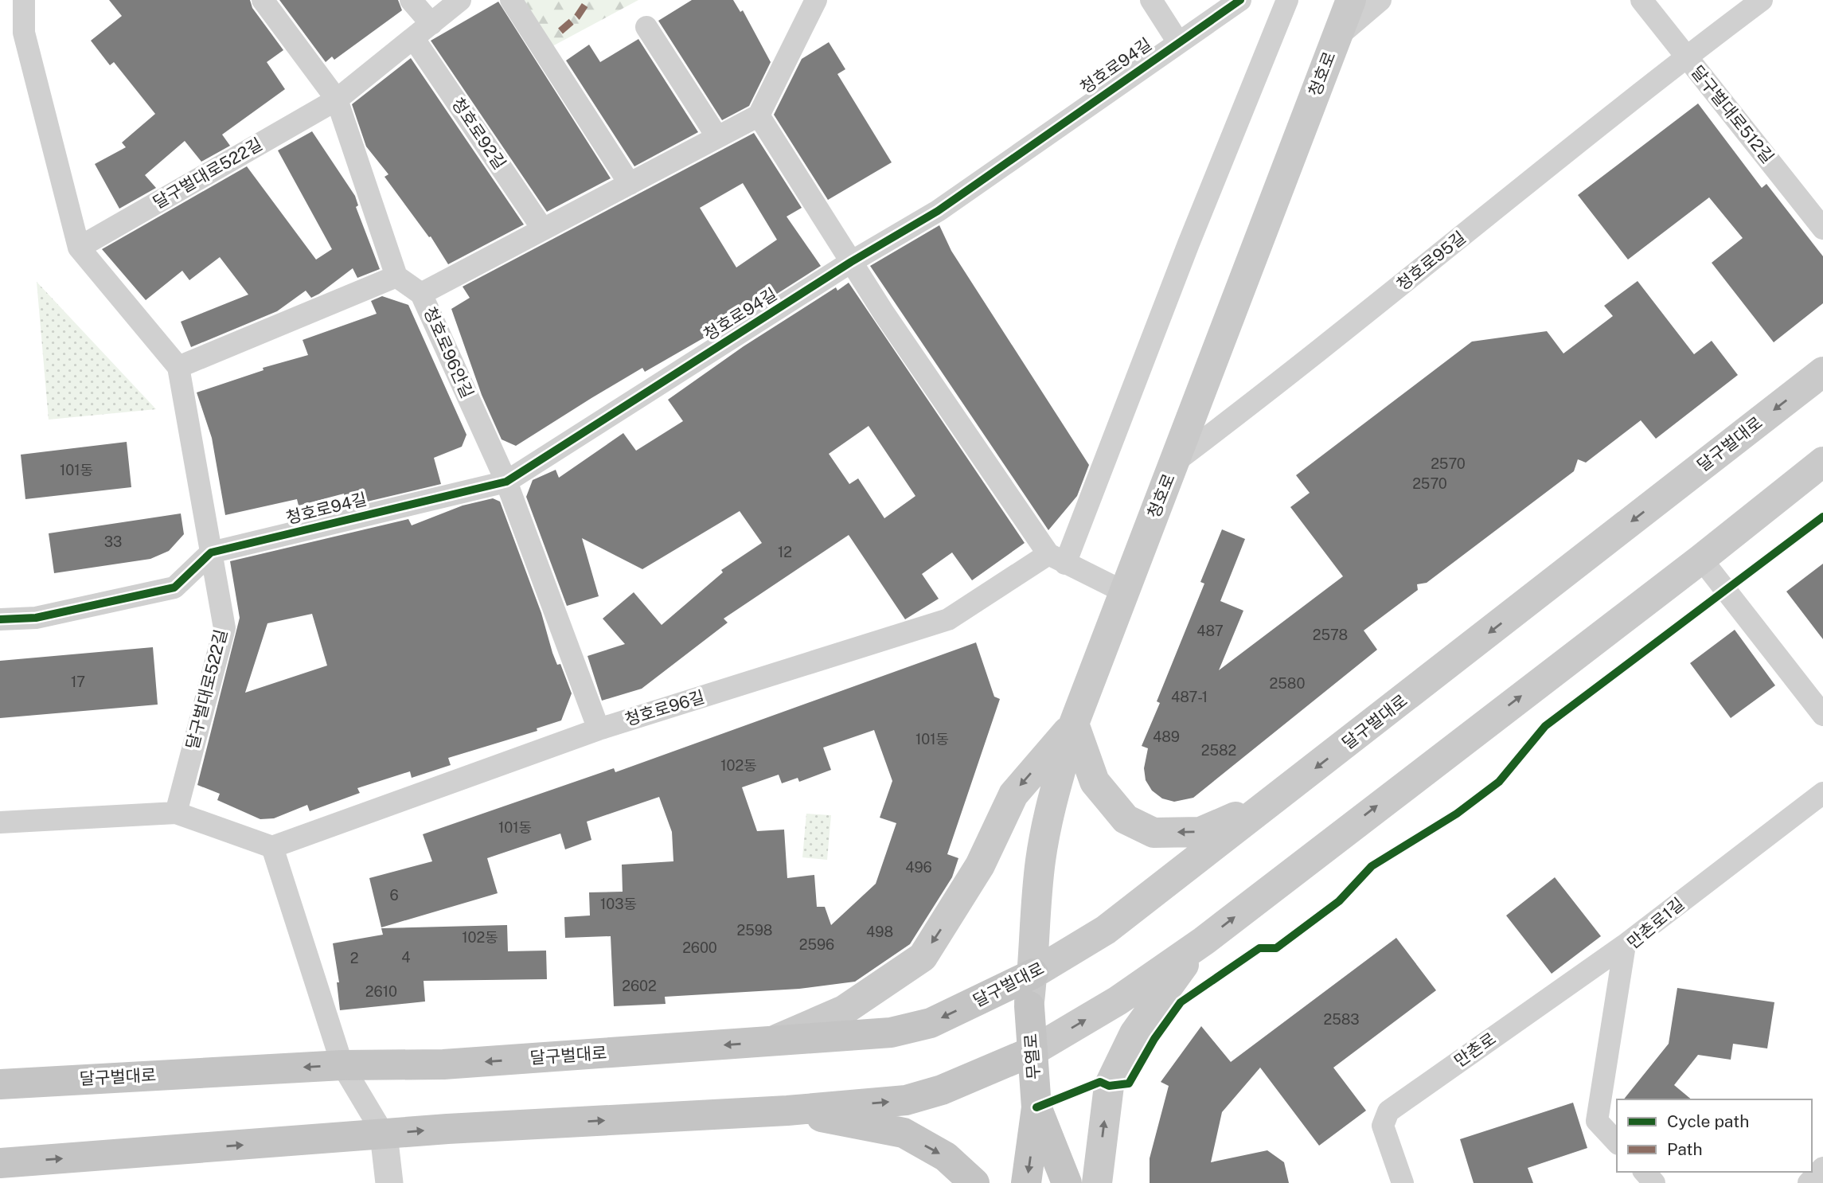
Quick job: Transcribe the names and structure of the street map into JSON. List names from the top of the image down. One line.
{"streets":{"main road":["청호로","달구벌대로","무열로"],"street":["청호로94길","달구벌대로512길","청호로92길","달구벌대로522길","청호로95길","청호로96안길","청호로96길","만촌로1길","만촌로"]},"crossings":[["청호로94길","달구벌대로522길"],["청호로94길","청호로96안길"],["청호로","청호로95길"],["청호로","달구벌대로"],["청호로","무열로"],["달구벌대로512길","청호로95길"],["청호로96안길","청호로96길"],["만촌로1길","만촌로"]],"house_numbers":["2570","101동","2570","33","12","487","2578","17","2580","487-1","489","101동","2582","102동","101동","496","6","103동","2598","498","102동","2596","2600","4","2","2602","2610","2583"],"legend":["Cycle path","Path"]}
